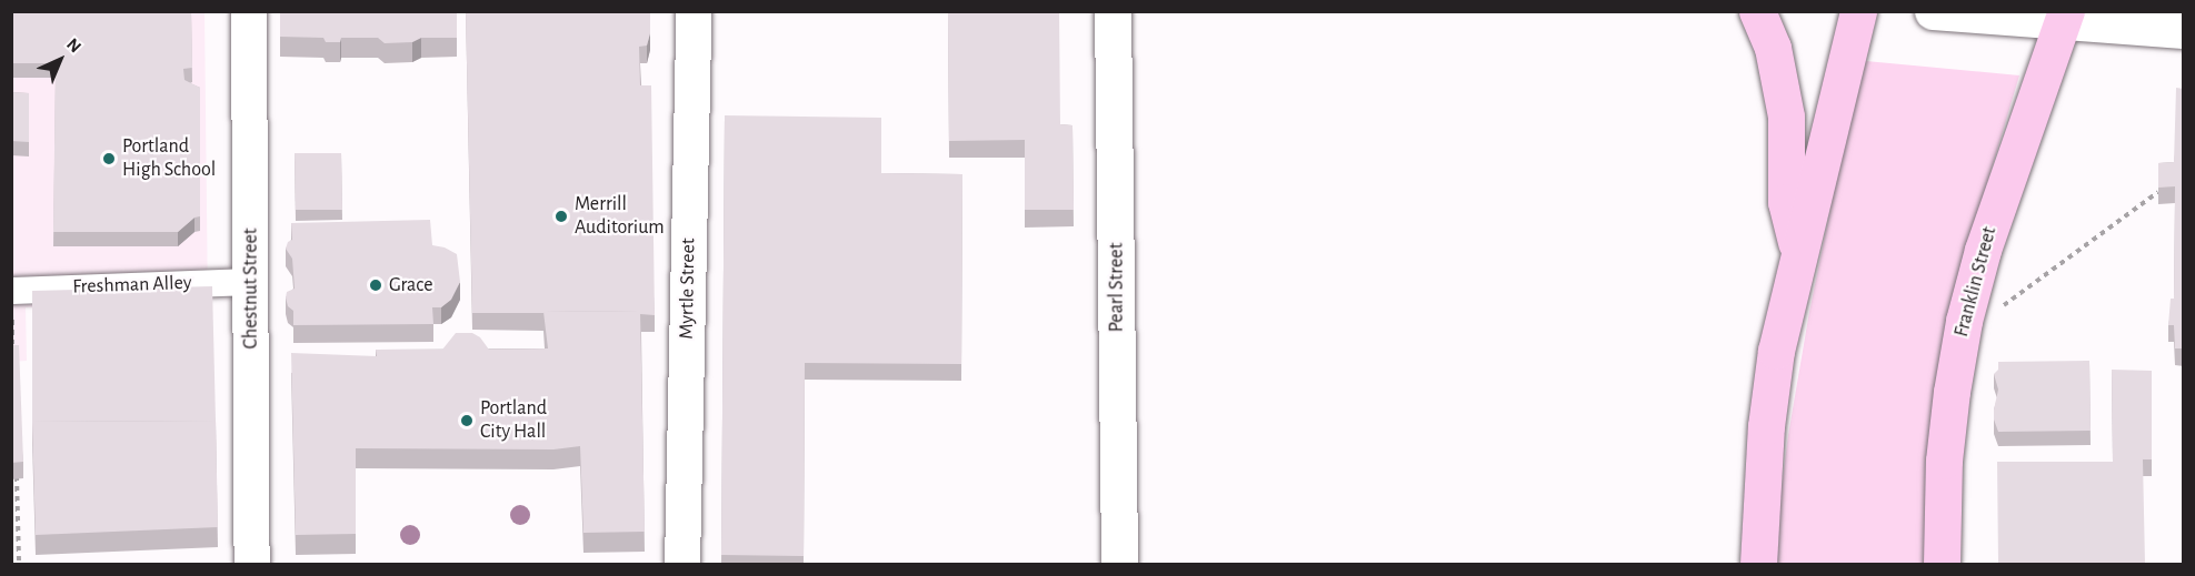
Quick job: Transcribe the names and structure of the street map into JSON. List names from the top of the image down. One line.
{"streets":{"main road":["Franklin Street"],"street":["Freshman Alley","Pearl Street","Chestnut Street","Myrtle Street"]},"crossings":[["Freshman Alley","Chestnut Street"]],"places":["Portland High School","Merrill Auditorium","Grace","Portland City Hall"],"north":"top right"}
